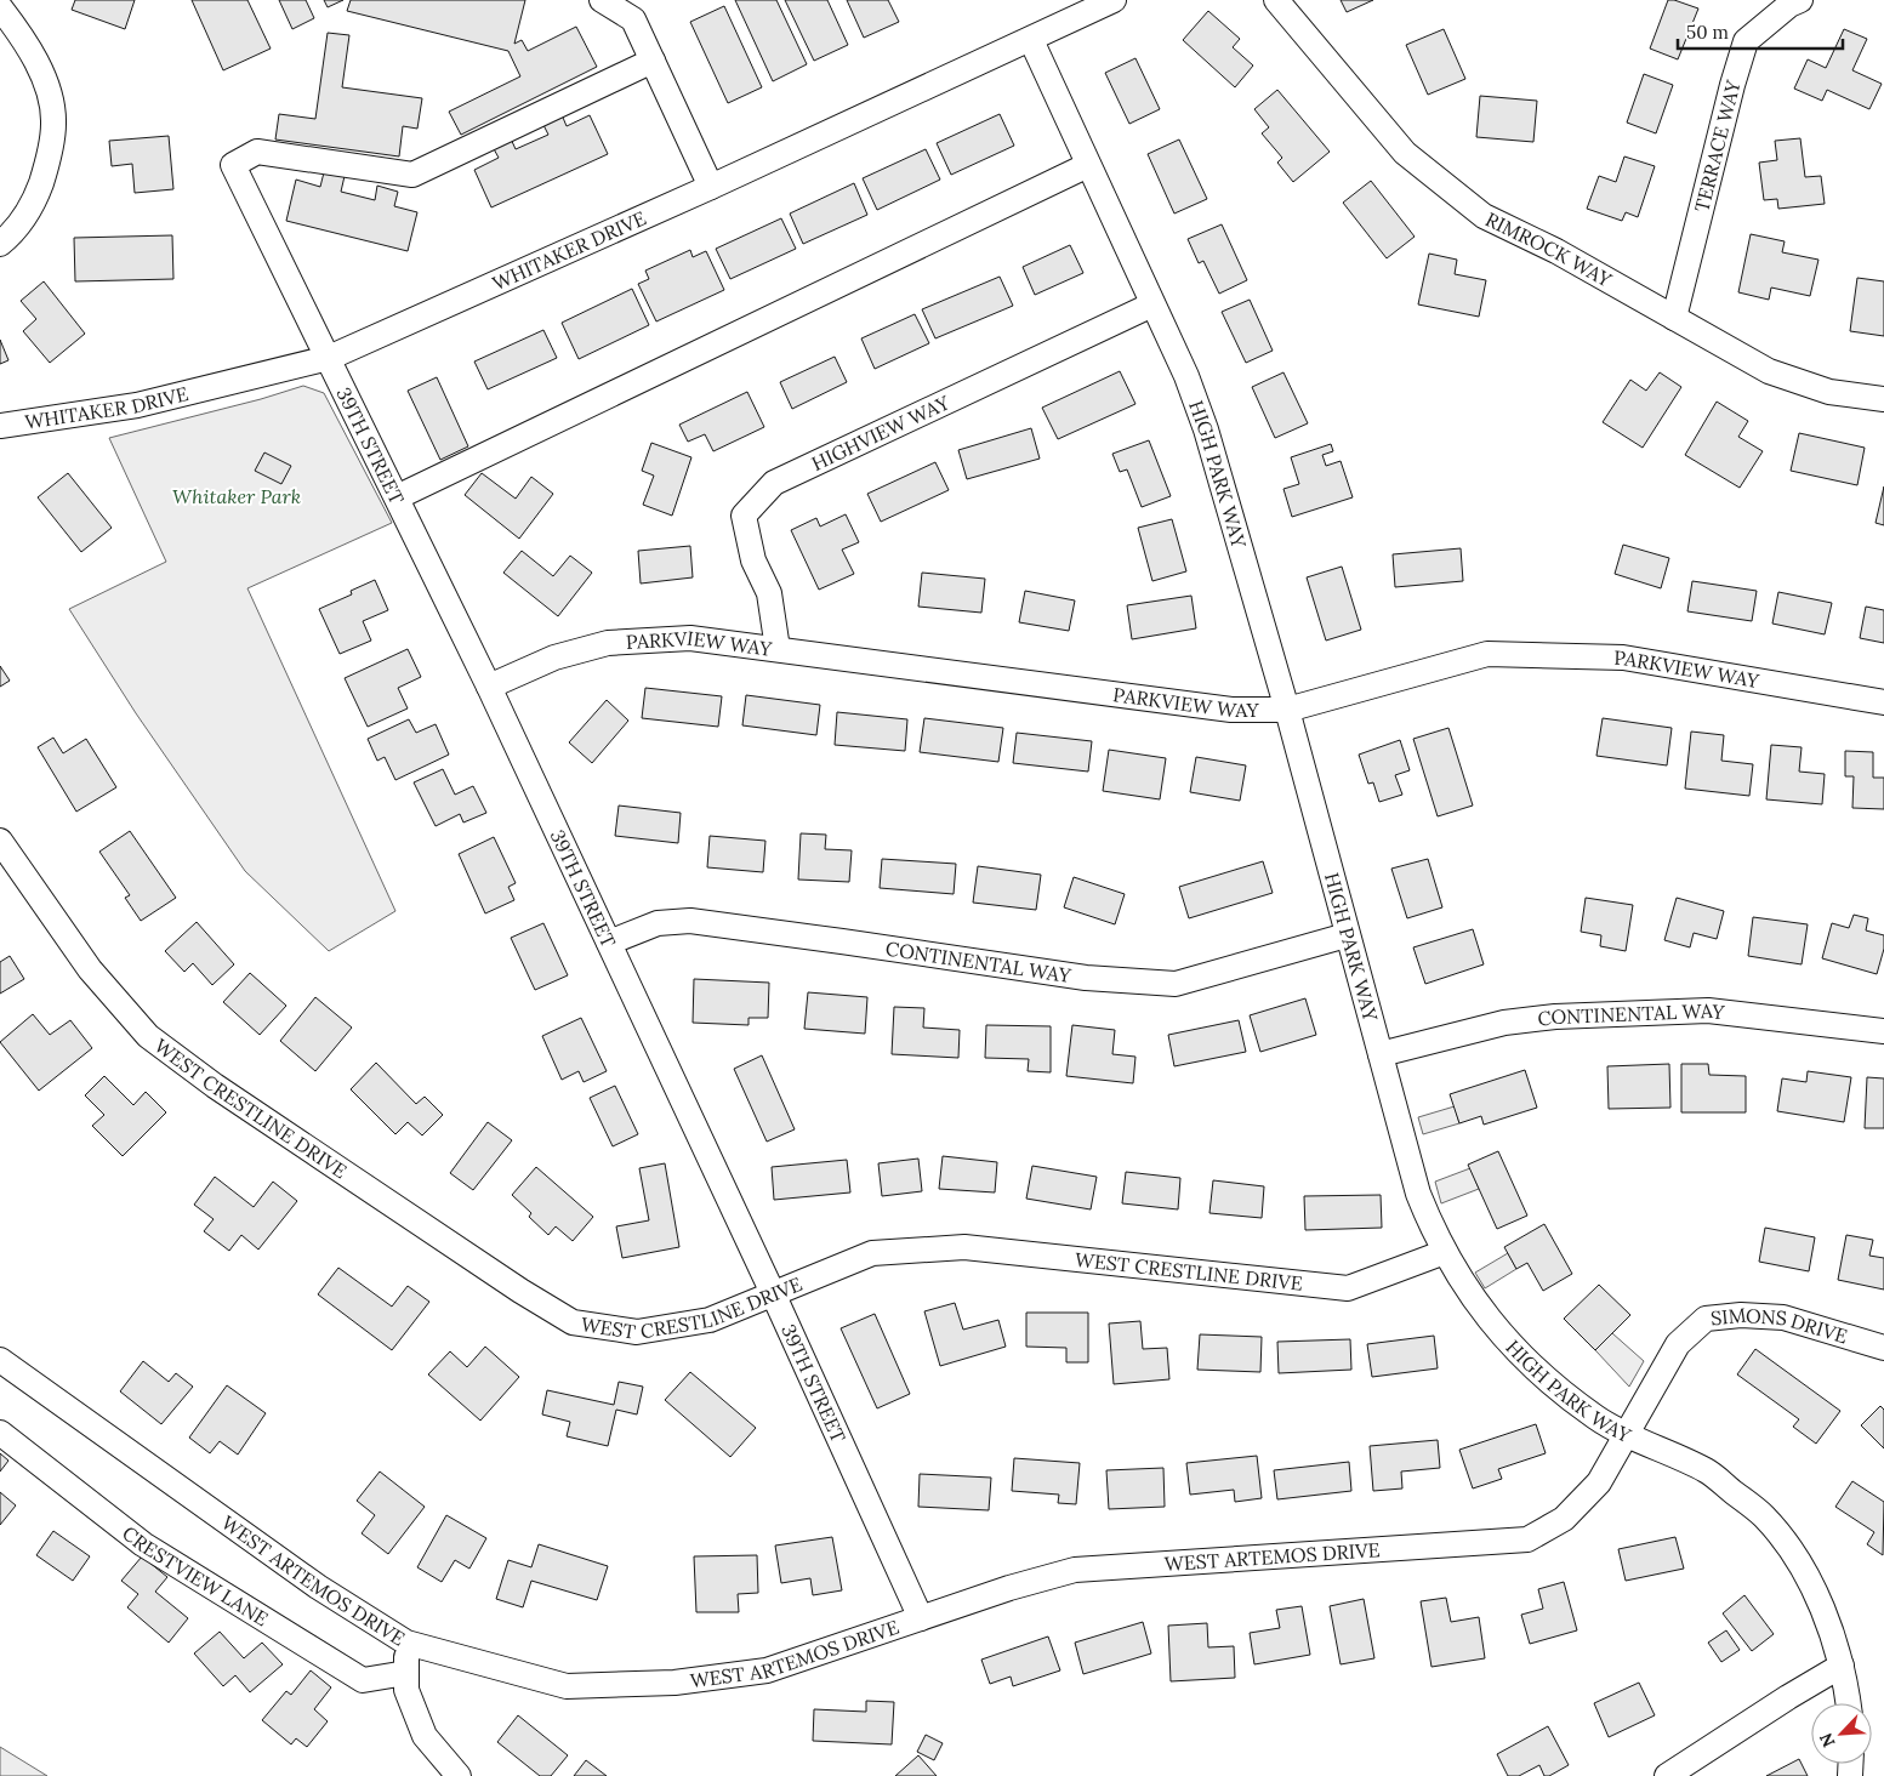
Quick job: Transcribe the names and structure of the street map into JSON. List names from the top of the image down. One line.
{"streets":{"street":["TERRACE WAY","RIMROCK WAY","WHITAKER DRIVE","HIGHVIEW WAY","39TH STREET","HIGH PARK WAY","PARKVIEW WAY","CONTINENTAL WAY","WEST CRESTLINE DRIVE","SIMONS DRIVE","WEST ARTEMOS DRIVE","CRESTVIEW LANE"]},"crossings":[["TERRACE WAY","RIMROCK WAY"],["WHITAKER DRIVE","39TH STREET"],["WHITAKER DRIVE","HIGH PARK WAY"],["HIGHVIEW WAY","HIGH PARK WAY"],["HIGHVIEW WAY","PARKVIEW WAY"],["39TH STREET","PARKVIEW WAY"],["39TH STREET","CONTINENTAL WAY"],["39TH STREET","WEST CRESTLINE DRIVE"],["39TH STREET","WEST ARTEMOS DRIVE"],["HIGH PARK WAY","PARKVIEW WAY"],["HIGH PARK WAY","CONTINENTAL WAY"],["HIGH PARK WAY","WEST CRESTLINE DRIVE"],["HIGH PARK WAY","SIMONS DRIVE"],["HIGH PARK WAY","WEST ARTEMOS DRIVE"],["SIMONS DRIVE","WEST ARTEMOS DRIVE"]],"parks":["Whitaker Park"],"scale_bar":"50 m","north":"bottom left"}
